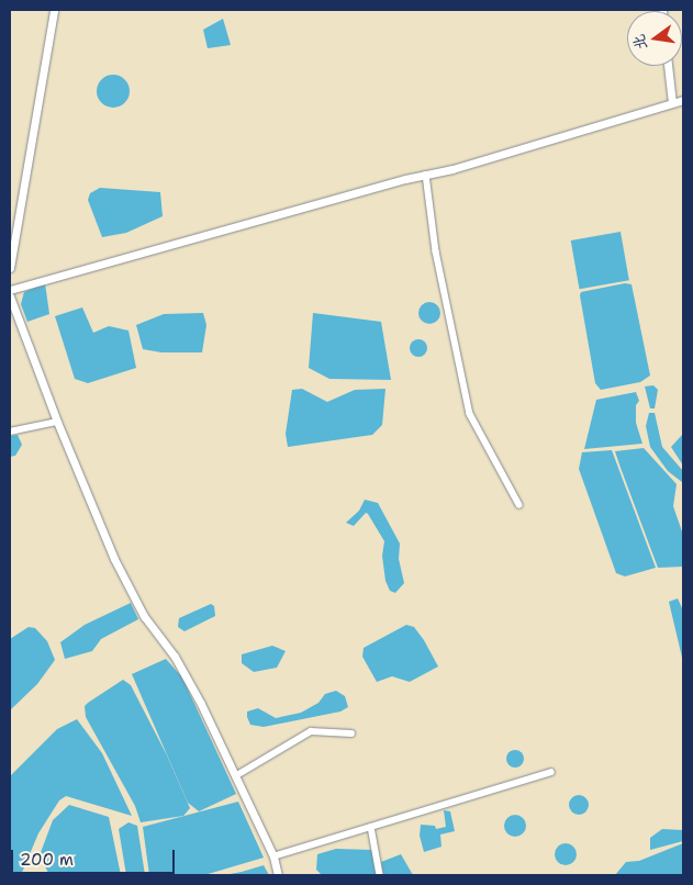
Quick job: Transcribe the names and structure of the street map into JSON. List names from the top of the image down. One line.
{"scale_bar":"200 m","north":"left"}
